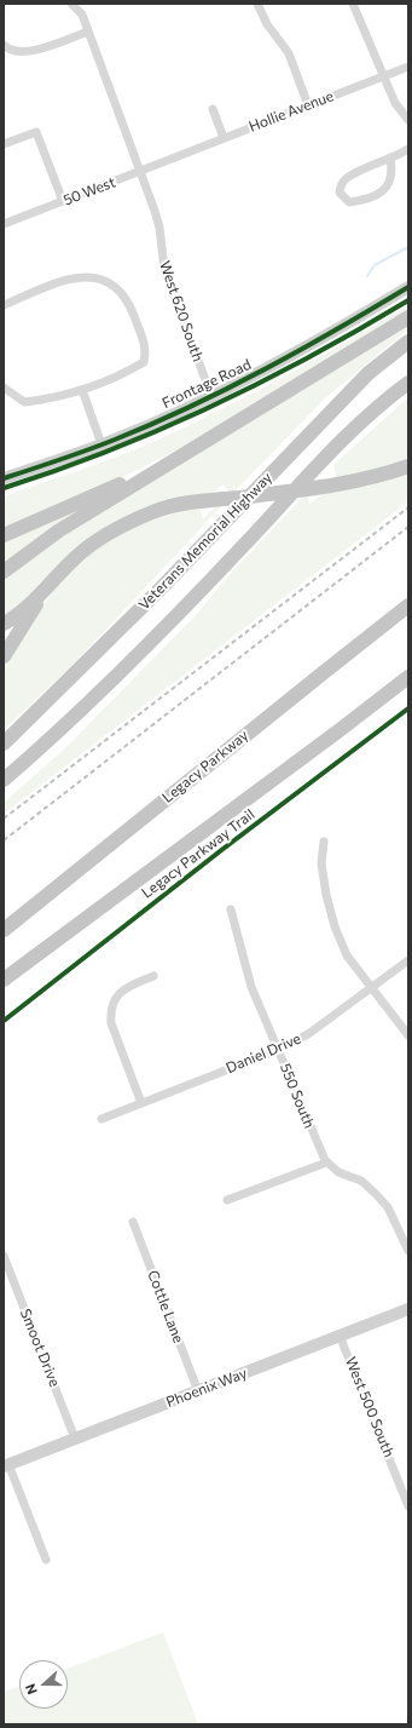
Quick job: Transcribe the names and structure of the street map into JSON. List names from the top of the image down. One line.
{"streets":{"highway":["Veterans Memorial Highway","Legacy Parkway"],"street":["Hollie Avenue","50 West","West 620 South","Frontage Road","Daniel Drive","550 South","Cottle Lane","Smoot Drive","Phoenix Way","West 500 South"],"cycle path":["Legacy Parkway Trail"]},"crossings":[["Hollie Avenue","50 West"],["50 West","West 620 South"],["West 620 South","Frontage Road"],["Daniel Drive","550 South"],["Cottle Lane","Phoenix Way"],["Smoot Drive","Phoenix Way"],["Phoenix Way","West 500 South"]],"north":"left"}
